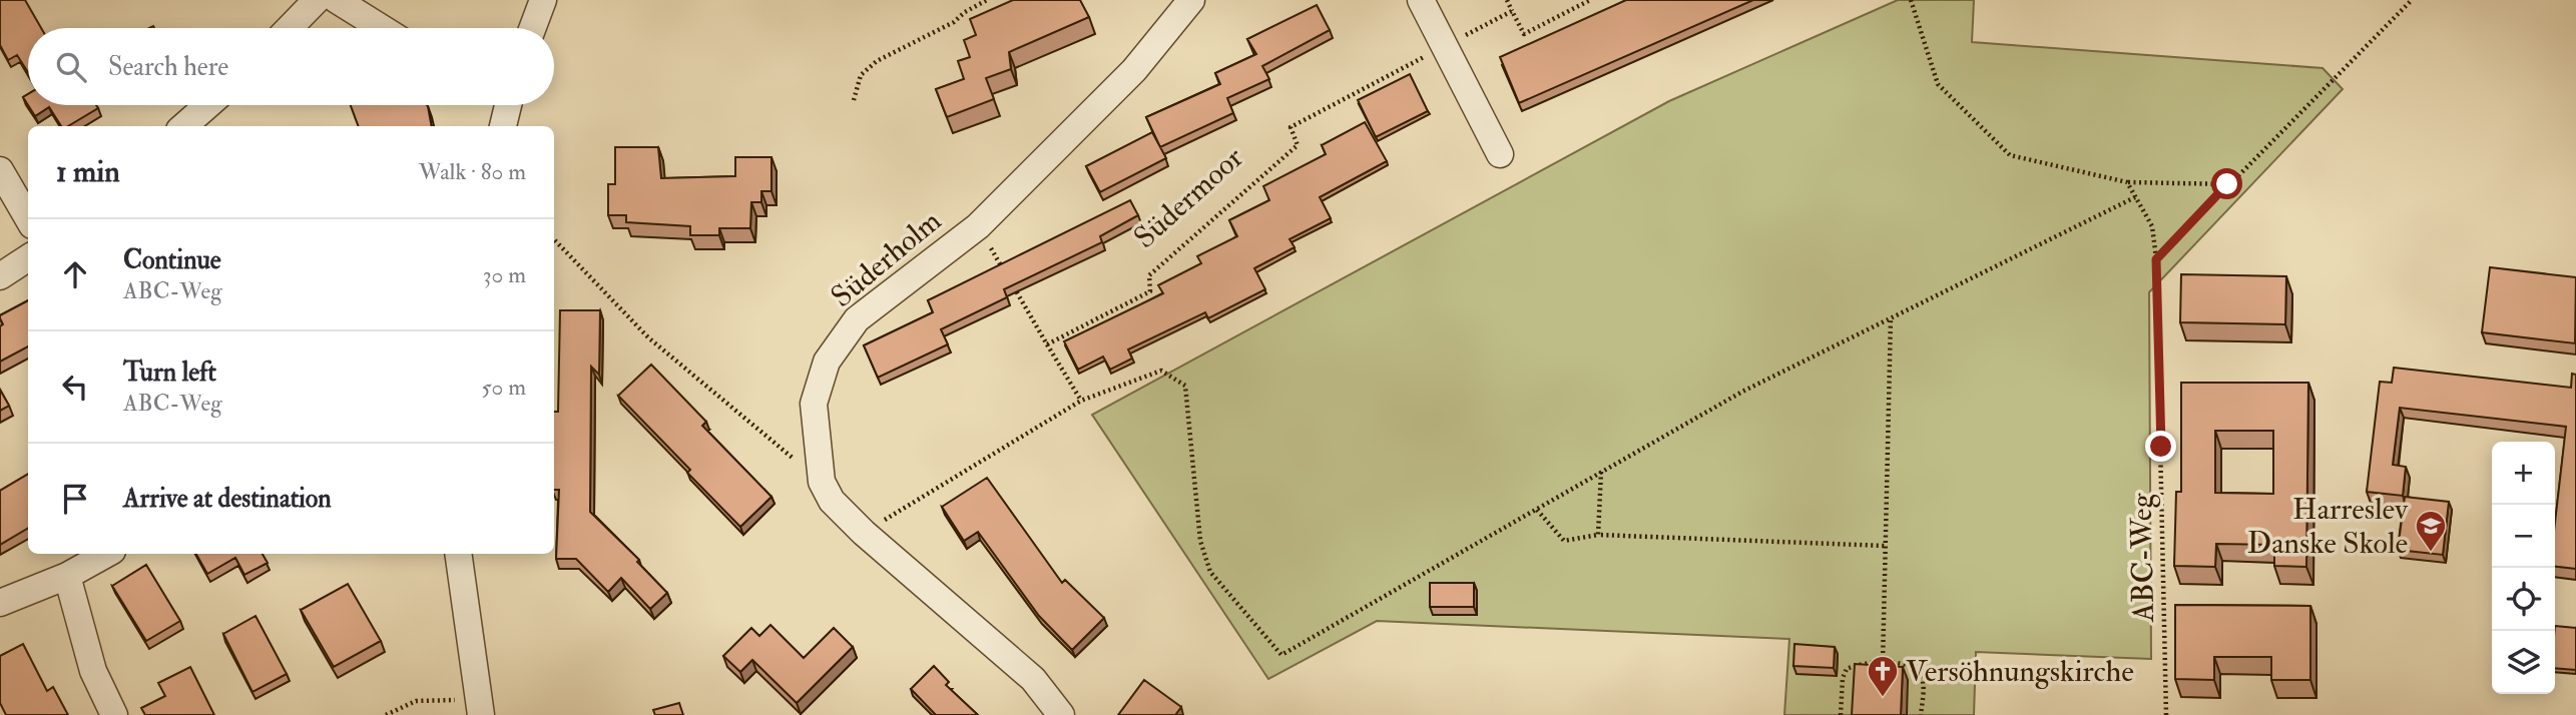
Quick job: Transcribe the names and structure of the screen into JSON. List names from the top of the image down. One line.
{"streets":{"street":["Süderholm"],"path":["Südermoor","ABC-Weg"]},"places":{"school or university":["Harreslev Danske Skole"],"church":["Versöhnungskirche"]},"page":{"search":"Search here","heading":["1 min","Walk · 80 m"],"list":[["Continue","ABC-Weg","30 m"],["Turn left","ABC-Weg","50 m"],"Arrive at destination"],"map_buttons":["+","−"]}}
